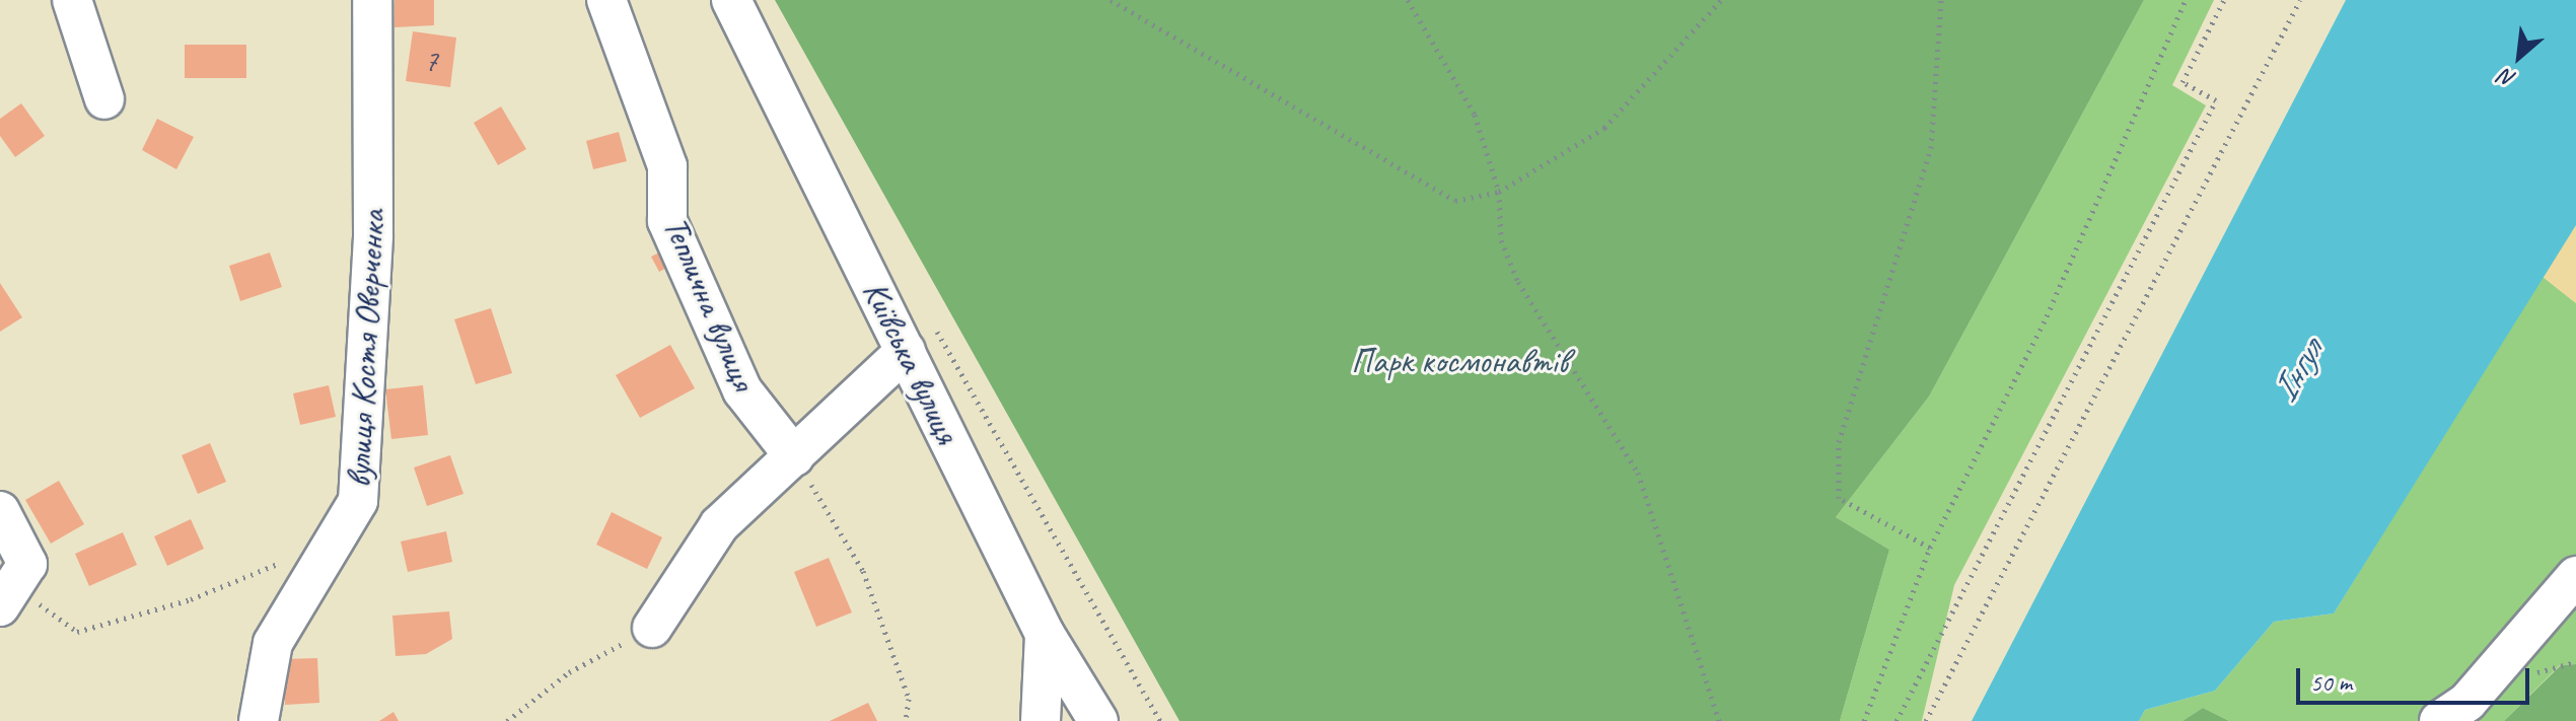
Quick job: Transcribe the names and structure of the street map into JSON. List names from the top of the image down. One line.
{"streets":{"street":["Теплична вулиця","вулиця Костя Оверченка","Київська вулиця"]},"water":["Інгул"],"parks":["Парк космонавтів"],"house_numbers":["7"],"scale_bar":"50 m","north":"bottom left"}
